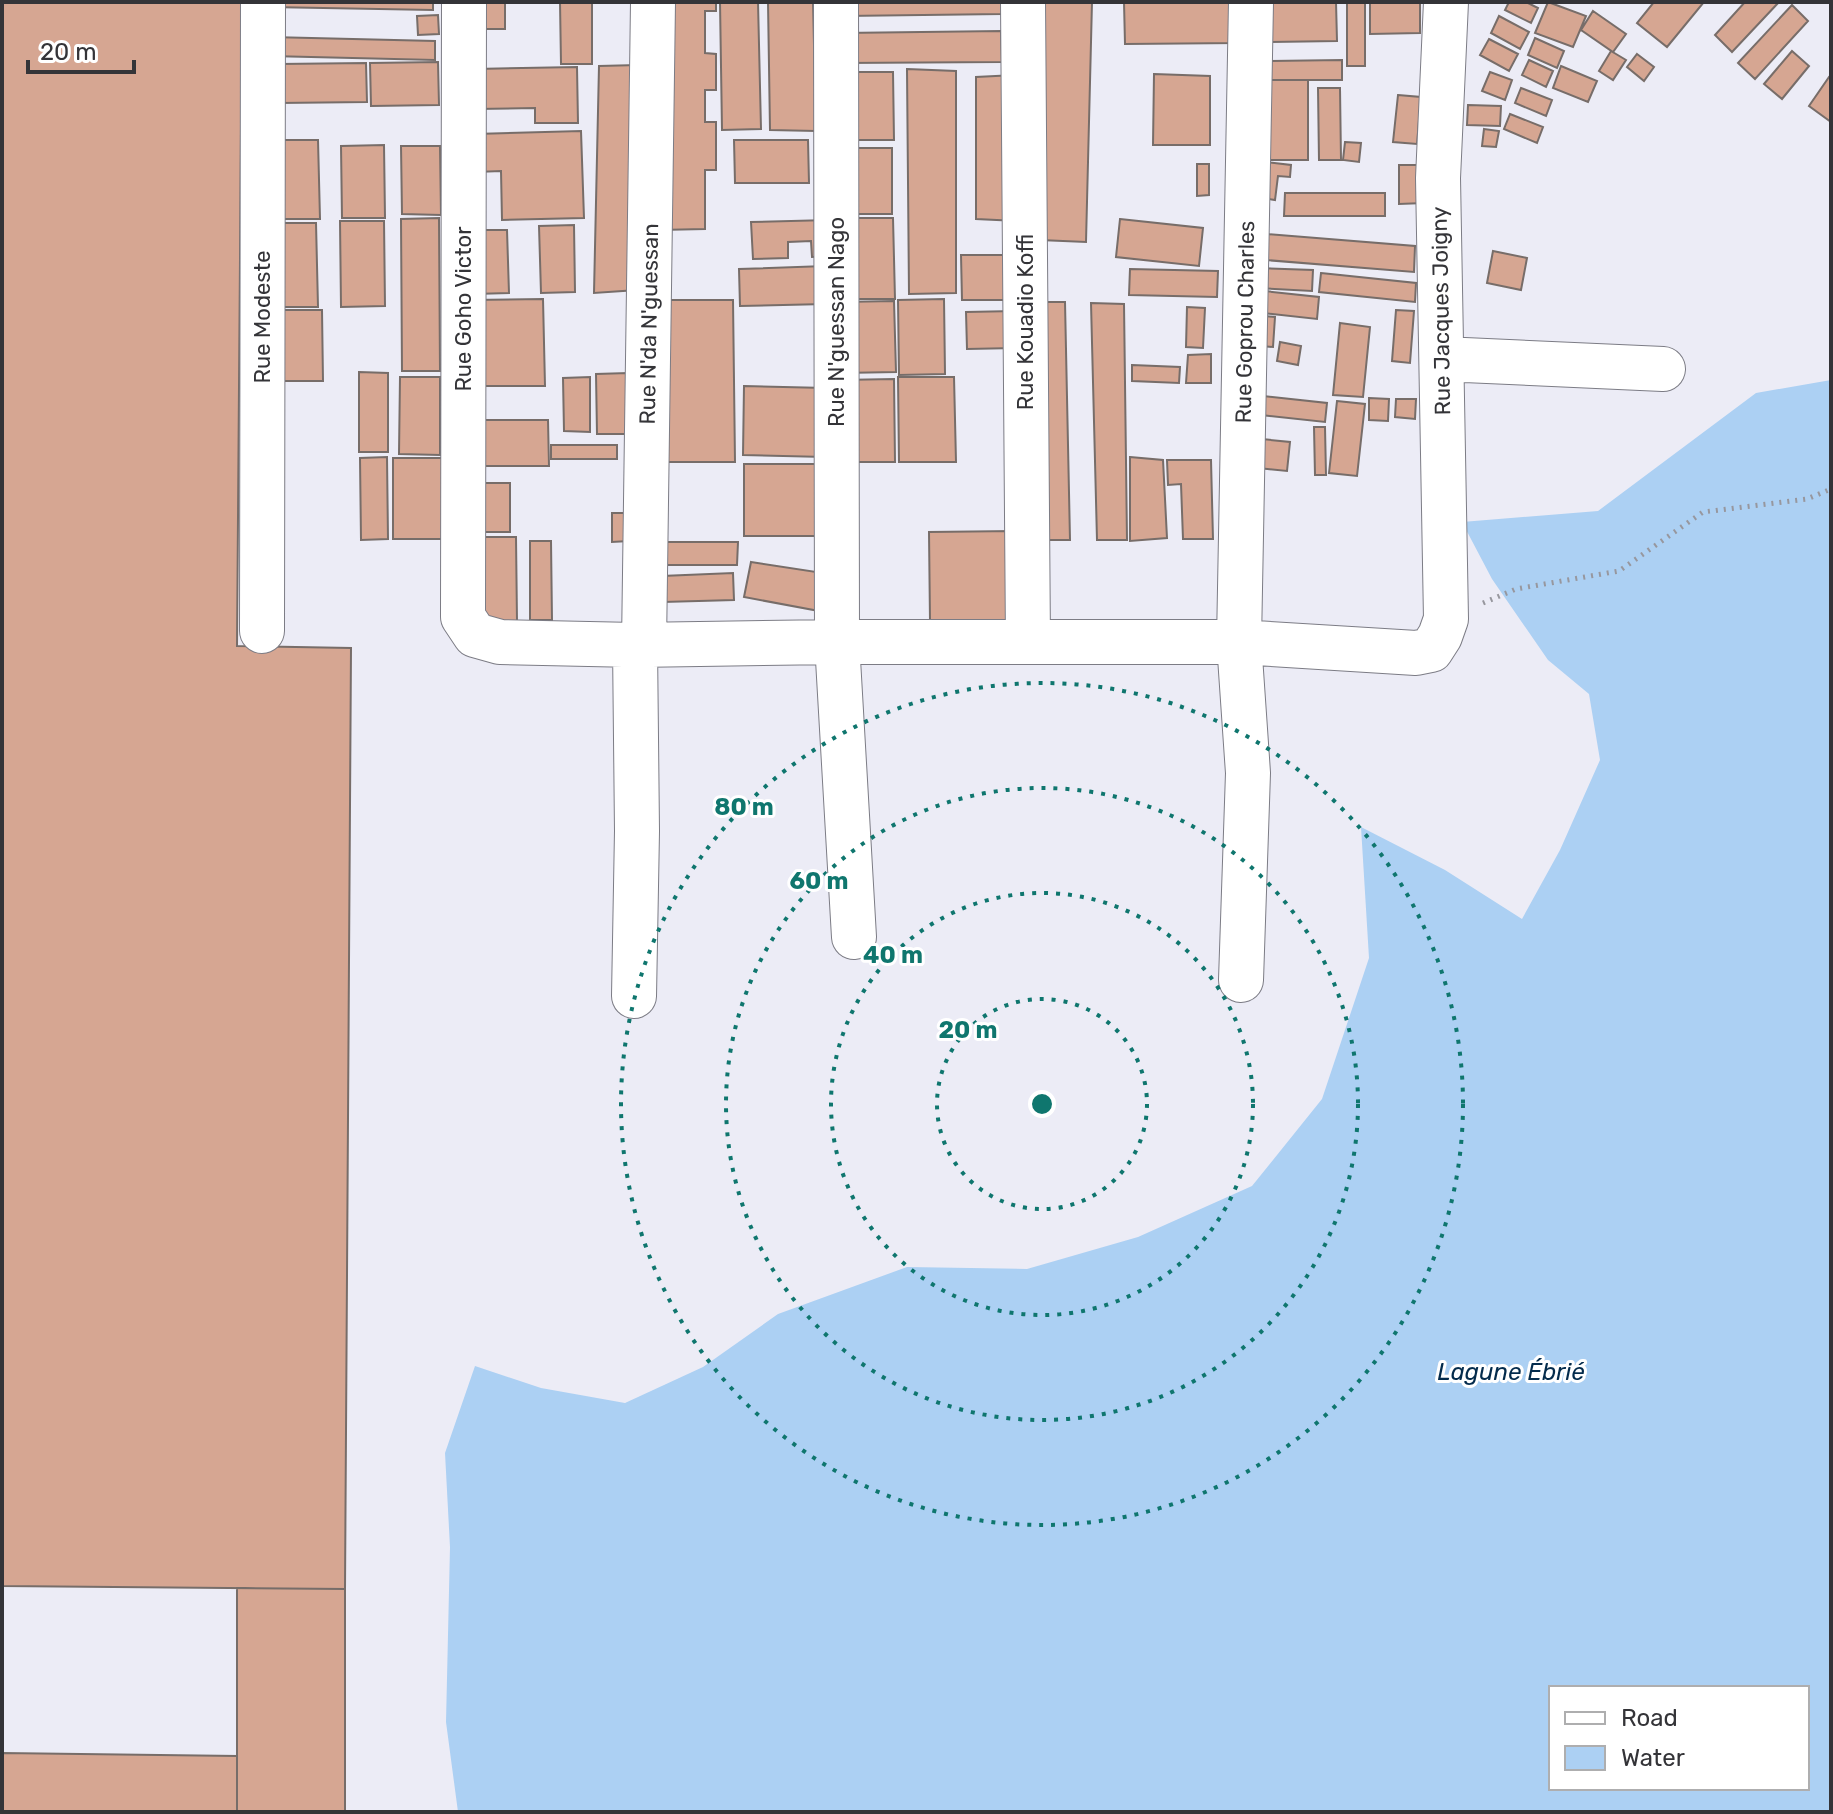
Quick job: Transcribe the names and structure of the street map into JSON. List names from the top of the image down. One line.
{"streets":{"street":["Rue Goho Victor","Rue Jacques Joigny","Rue Modeste","Rue N'guessan Nago","Rue Kouadio Koffi","Rue Goprou Charles","Rue N'da N'guessan"]},"crossings":[["Rue Goho Victor","Rue N'da N'guessan"]],"water":["Lagune Ébrié"],"legend":["Road","Water"],"scale_bar":"20 m","rings":["80 m","60 m","40 m","20 m"]}
